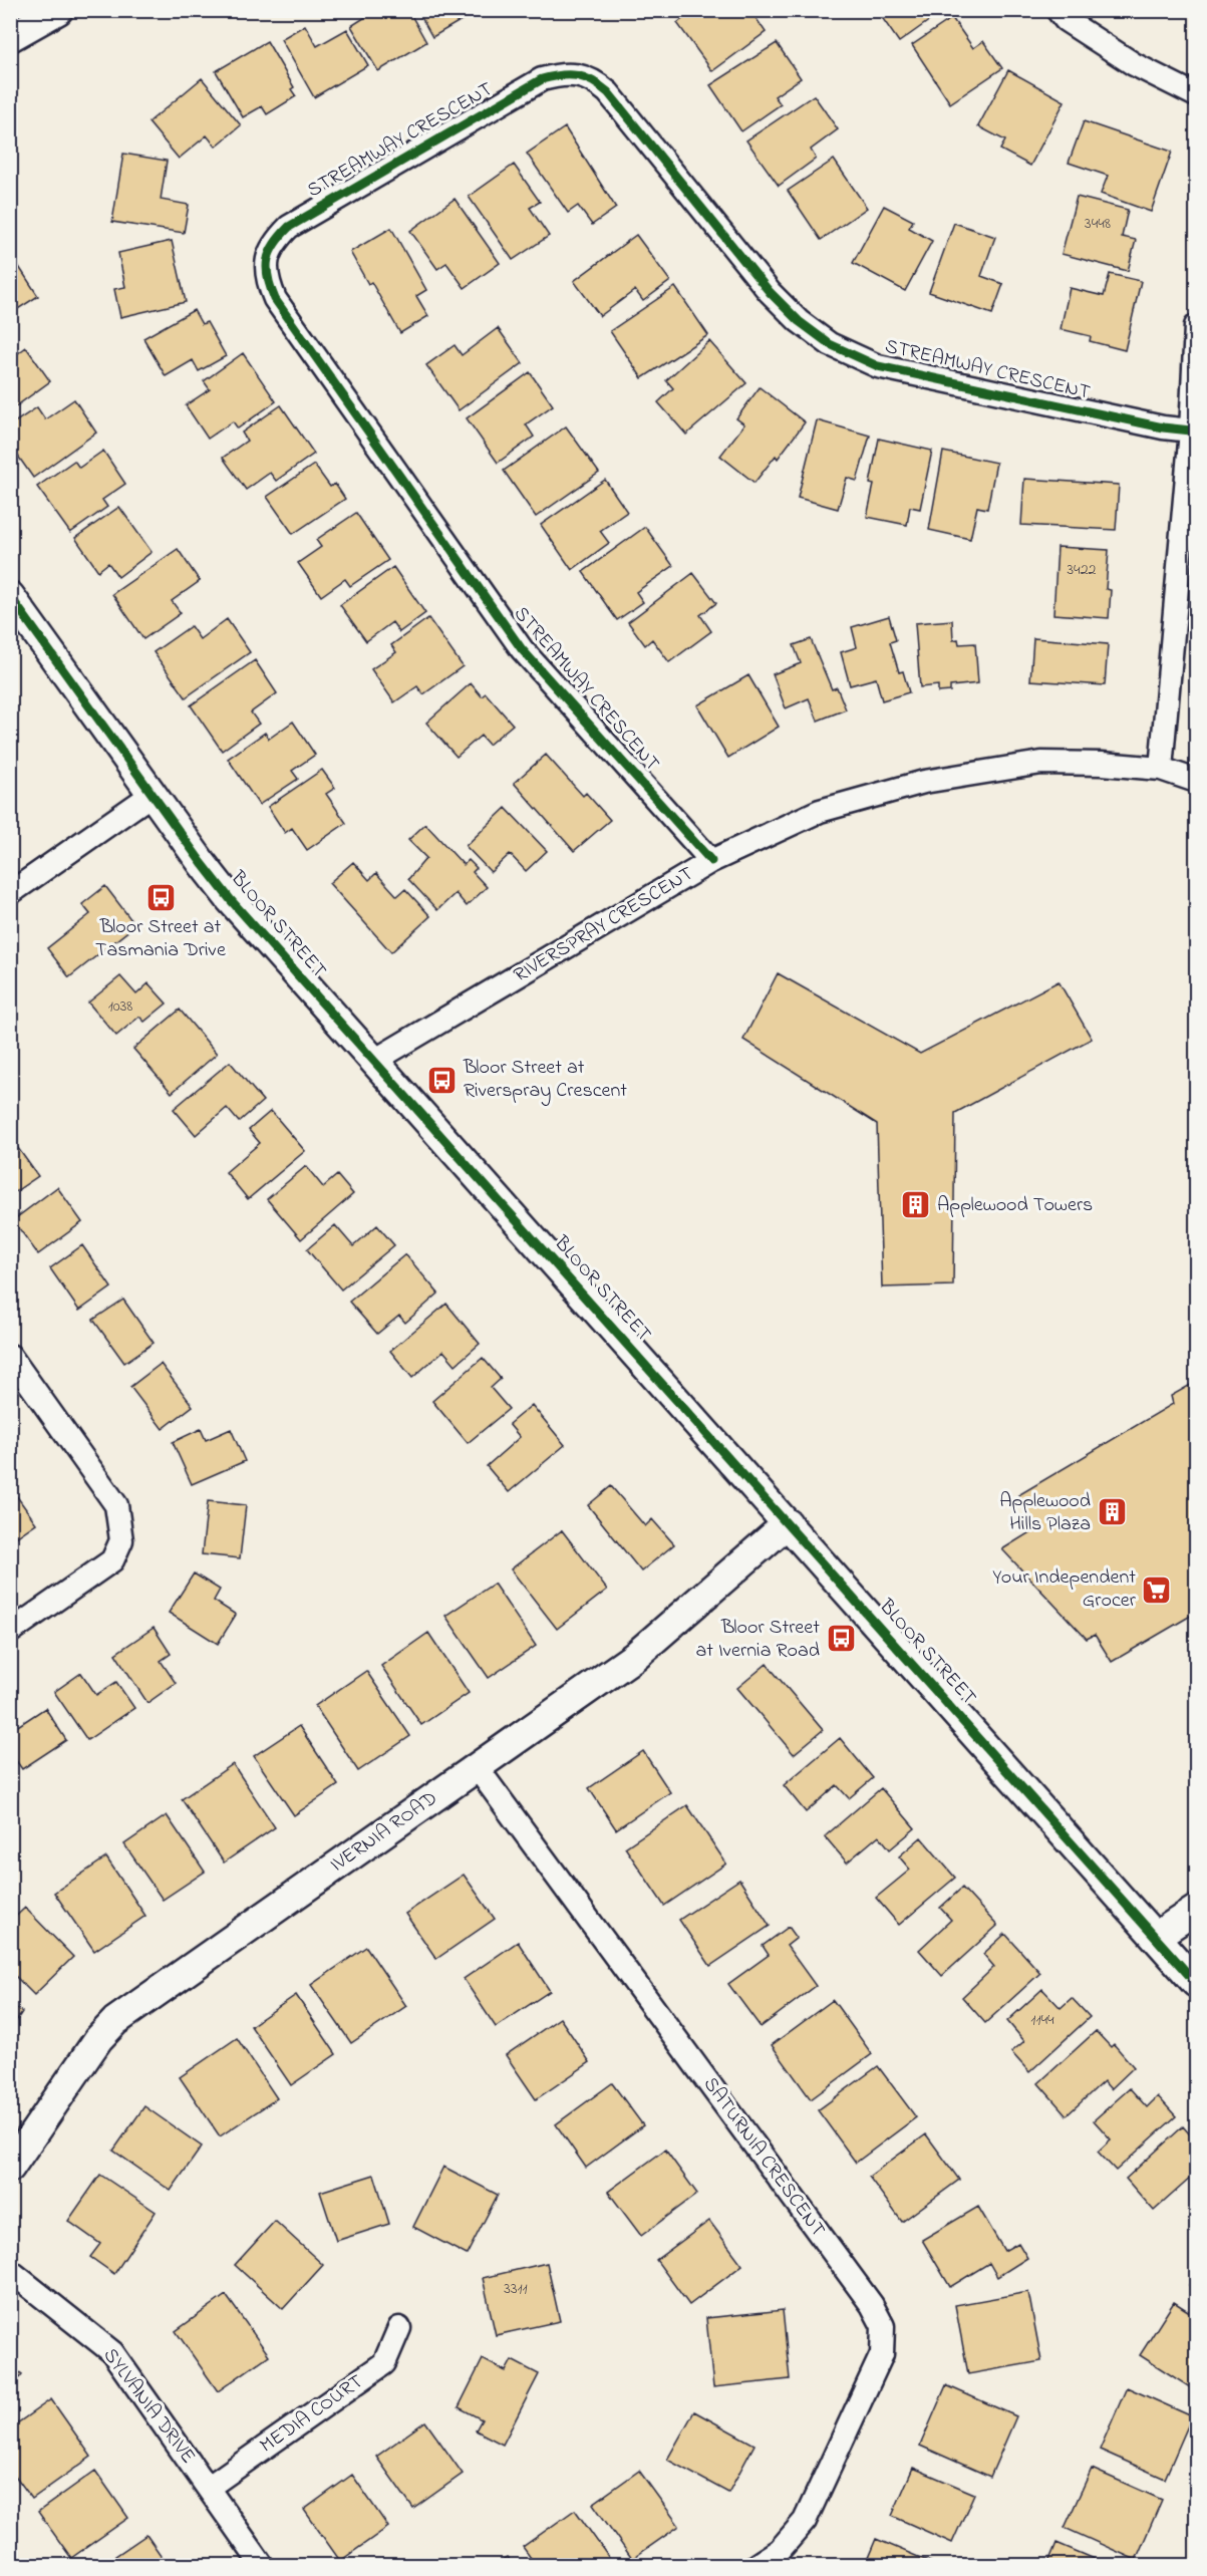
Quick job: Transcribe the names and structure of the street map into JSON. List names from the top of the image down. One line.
{"streets":{"street":["STREAMWAY CRESCENT","BLOOR STREET","RIVERSPRAY CRESCENT","IVERNIA ROAD","SATURNIA CRESCENT","SYLVANIA DRIVE","MEDIA COURT"]},"crossings":[["STREAMWAY CRESCENT","RIVERSPRAY CRESCENT"],["BLOOR STREET","RIVERSPRAY CRESCENT"],["BLOOR STREET","IVERNIA ROAD"],["IVERNIA ROAD","SATURNIA CRESCENT"],["SYLVANIA DRIVE","MEDIA COURT"]],"places":{"bus stop":["Bloor Street at Tasmania Drive","Bloor Street at Riverspray Crescent","Bloor Street at Ivernia Road"],"building":["Applewood Towers","Applewood Hills Plaza"],"supermarket":["Your Independent Grocer"]},"house_numbers":["3448","3422","1038","1144","3311"]}
